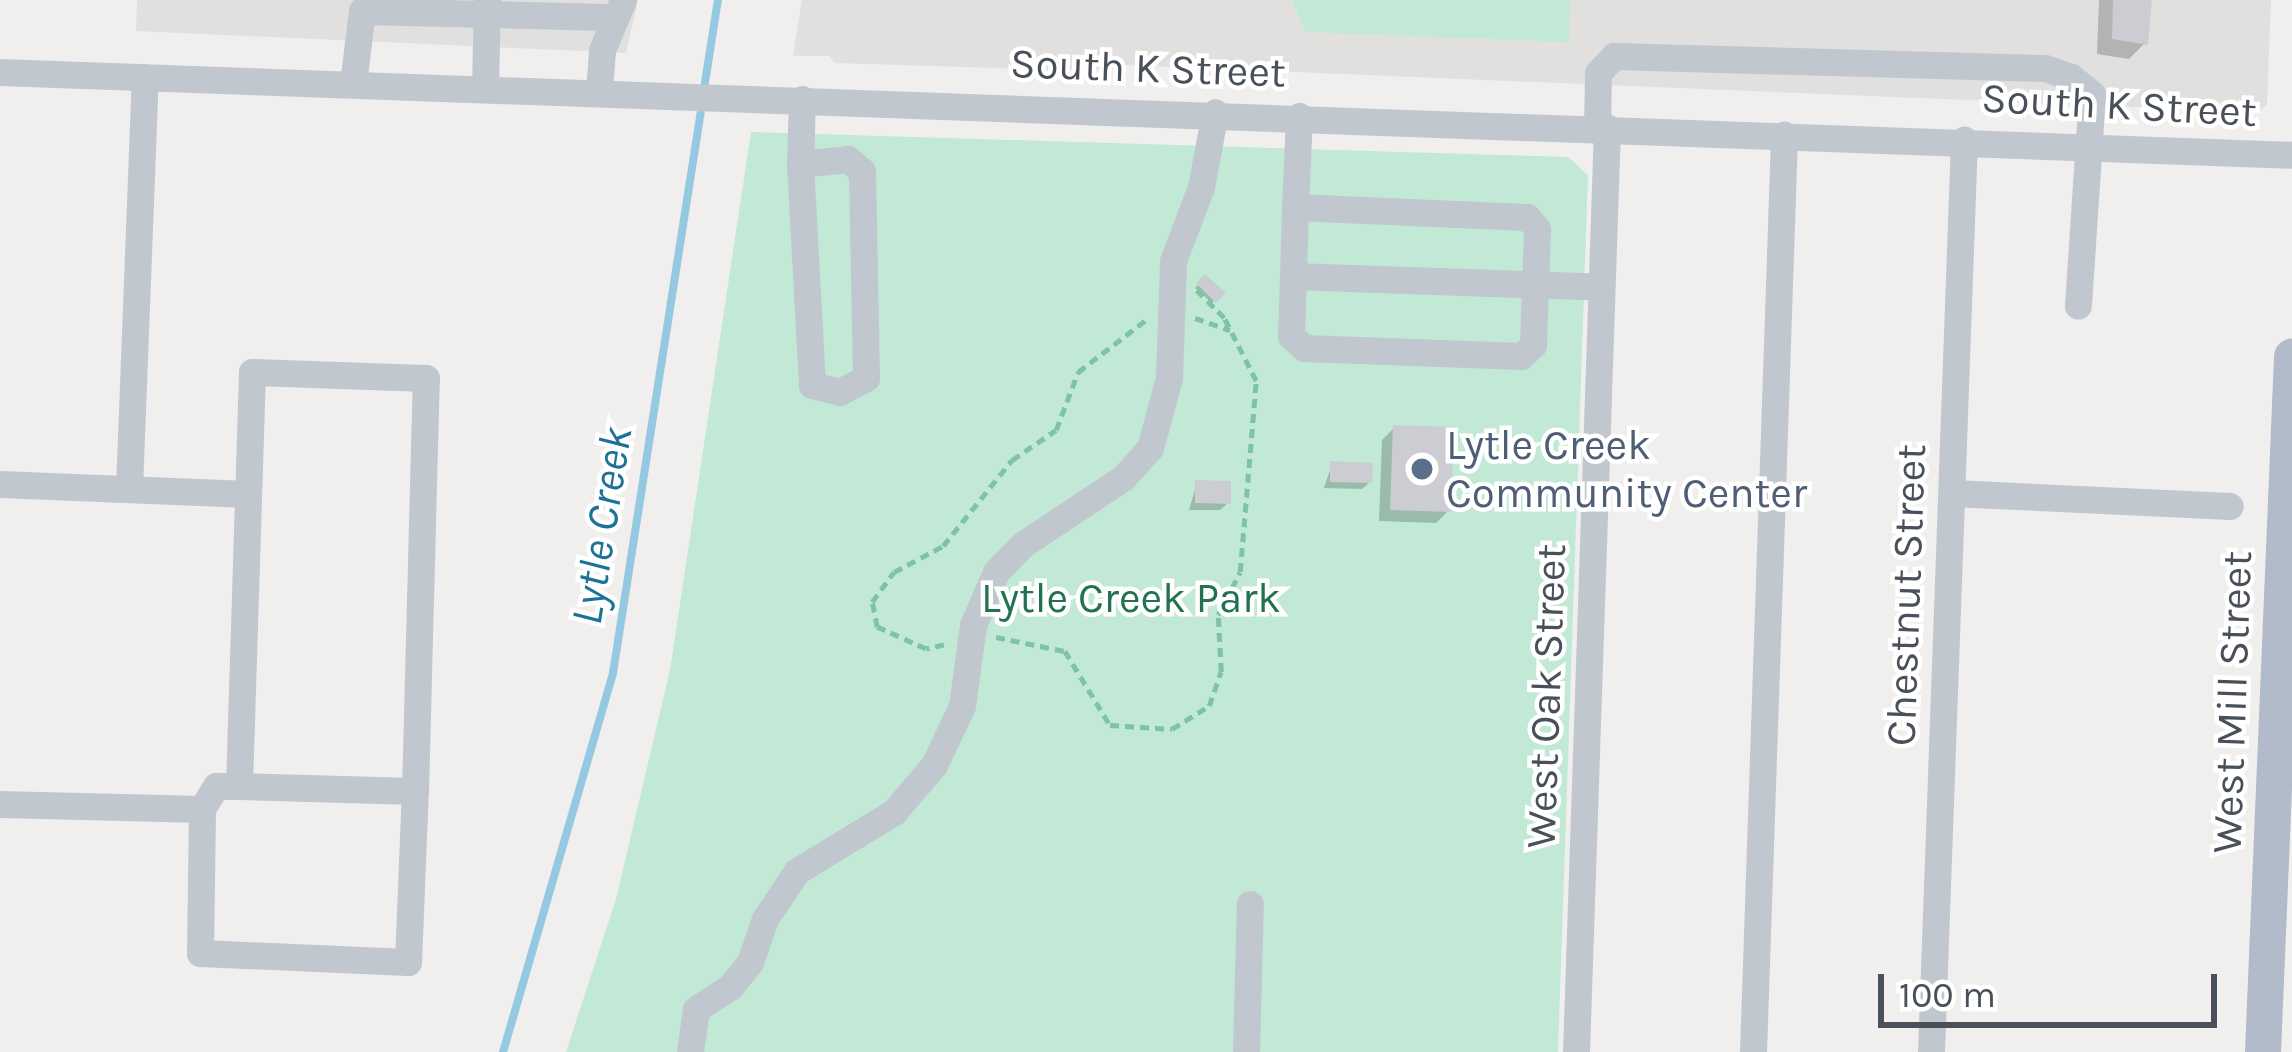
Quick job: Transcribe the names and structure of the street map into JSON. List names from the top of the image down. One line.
{"streets":{"main road":["West Mill Street"],"street":["South K Street","Chestnut Street","West Oak Street"]},"crossings":[["South K Street","Chestnut Street"],["South K Street","West Oak Street"]],"water":["Lytle Creek"],"parks":["Lytle Creek Park"],"places":["Lytle Creek Community Center"],"scale_bar":"100 m"}
